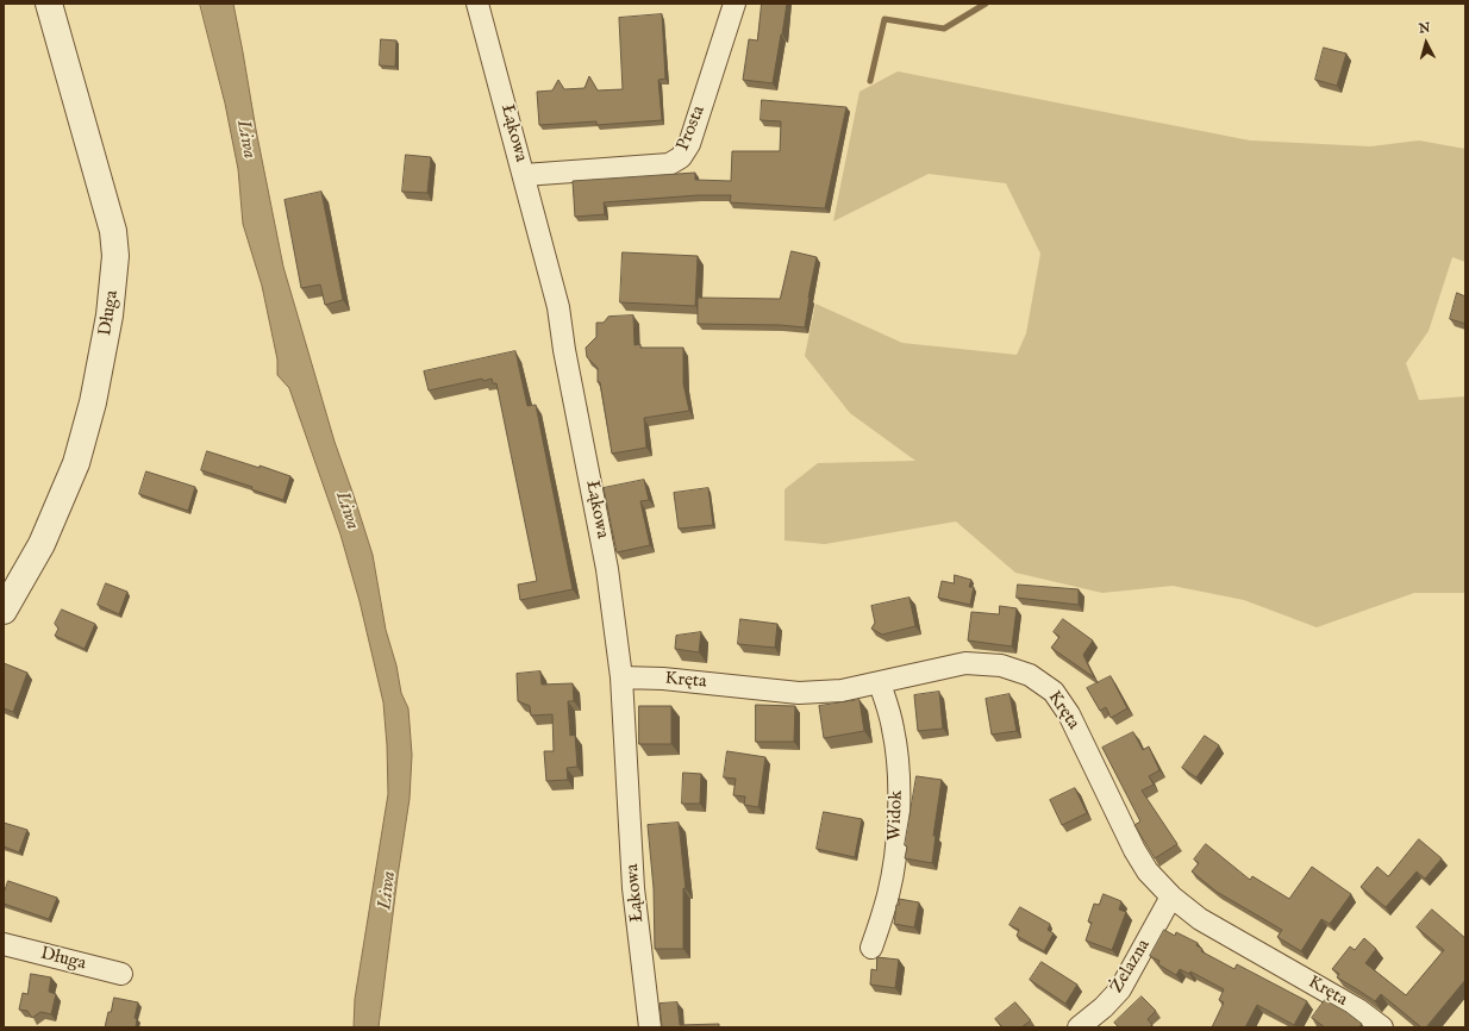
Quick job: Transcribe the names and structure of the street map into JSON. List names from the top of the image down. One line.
{"streets":{"street":["Prosta","Łąkowa","Długa","Kręta","Widok","Żelazna"]},"crossings":[["Prosta","Łąkowa"],["Łąkowa","Kręta"],["Kręta","Widok"],["Kręta","Żelazna"]],"water":["Liwa"],"north":"top"}
